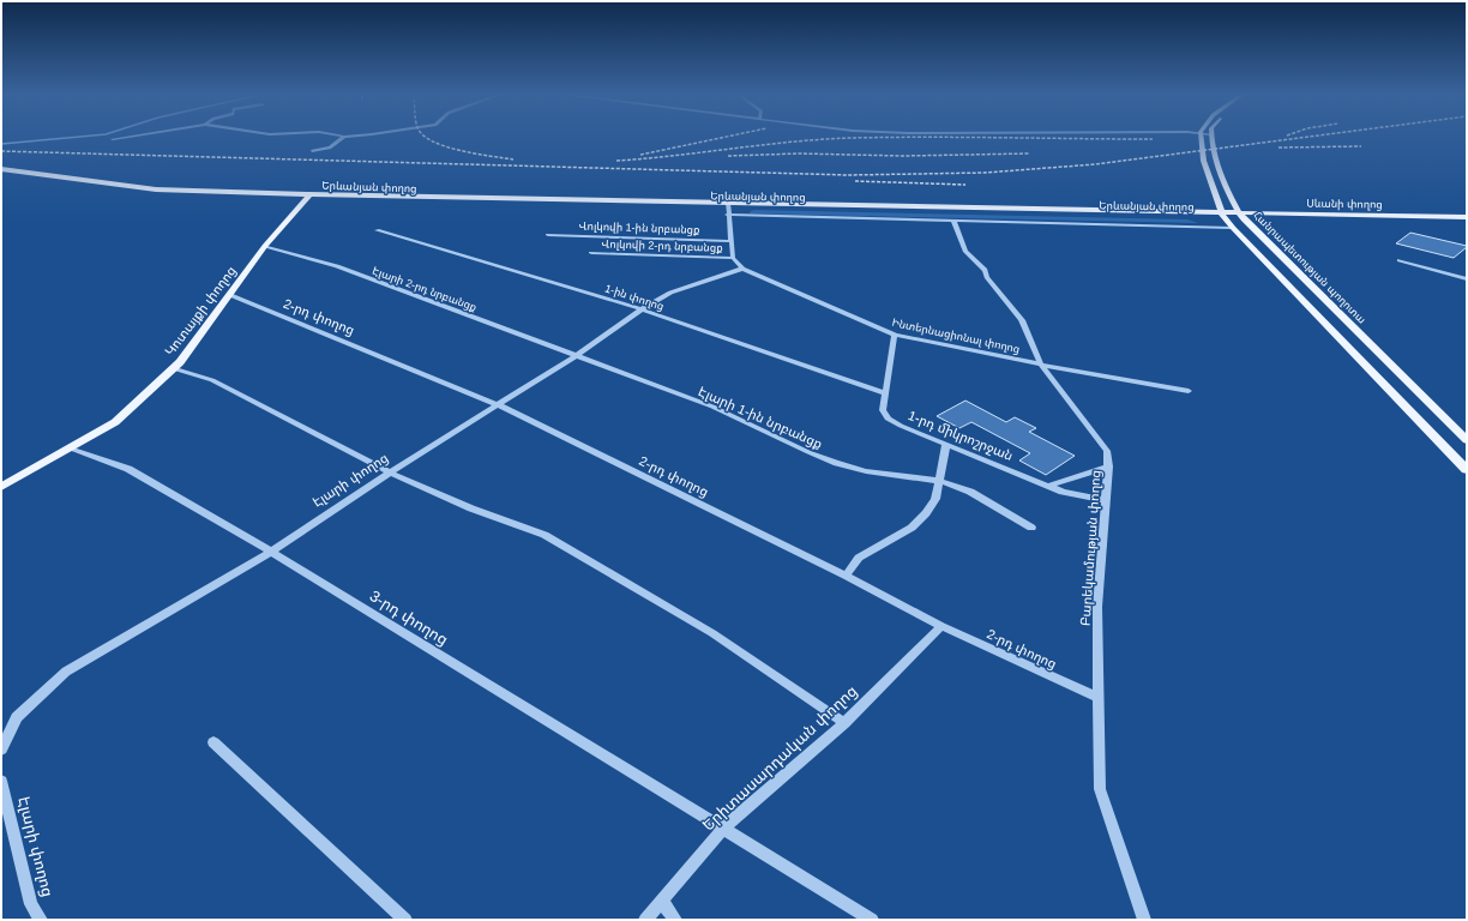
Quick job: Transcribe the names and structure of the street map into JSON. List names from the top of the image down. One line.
{"streets":{"main road":["Երևանյան փողոց","Սևանի փողոց","Հանրապետության պողոտա","Կոտայքի փողոց"],"street":["Վոլկովի 1-ին նրբանցք","Վոլկովի 2-րդ նրբանցք","Էլարի 2-րդ նրբանցք","1-ին փողոց","2-րդ փողոց","Ինտերնացիոնալ փողոց","Էլարի 1-ին նրբանցք","1-րդ միկրոշրջան","Էլարի փողոց","Բարեկամության փողոց","3-րդ փողոց","Երիտասարդական փողոց"]},"crossings":[["Երևանյան փողոց","Սևանի փողոց"],["Երևանյան փողոց","Կոտայքի փողոց"],["Սևանի փողոց","Հանրապետության պողոտա"],["Վոլկովի 2-րդ նրբանցք","Ինտերնացիոնալ փողոց"],["Էլարի 2-րդ նրբանցք","Կոտայքի փողոց"],["Էլարի 2-րդ նրբանցք","Էլարի 1-ին նրբանցք"],["Էլարի 2-րդ նրբանցք","Էլարի փողոց"],["1-ին փողոց","1-րդ միկրոշրջան"],["1-ին փողոց","Էլարի փողոց"],["Կոտայքի փողոց","2-րդ փողոց"],["Կոտայքի փողոց","3-րդ փողոց"],["2-րդ փողոց","Էլարի փողոց"],["2-րդ փողոց","Բարեկամության փողոց"],["2-րդ փողոց","Երիտասարդական փողոց"],["Ինտերնացիոնալ փողոց","1-րդ միկրոշրջան"],["Ինտերնացիոնալ փողոց","Էլարի փողոց"],["Ինտերնացիոնալ փողոց","Բարեկամության փողոց"],["Էլարի 1-ին նրբանցք","Էլարի փողոց"],["1-րդ միկրոշրջան","Բարեկամության փողոց"],["Էլարի փողոց","3-րդ փողոց"],["3-րդ փողոց","Երիտասարդական փողոց"]]}
